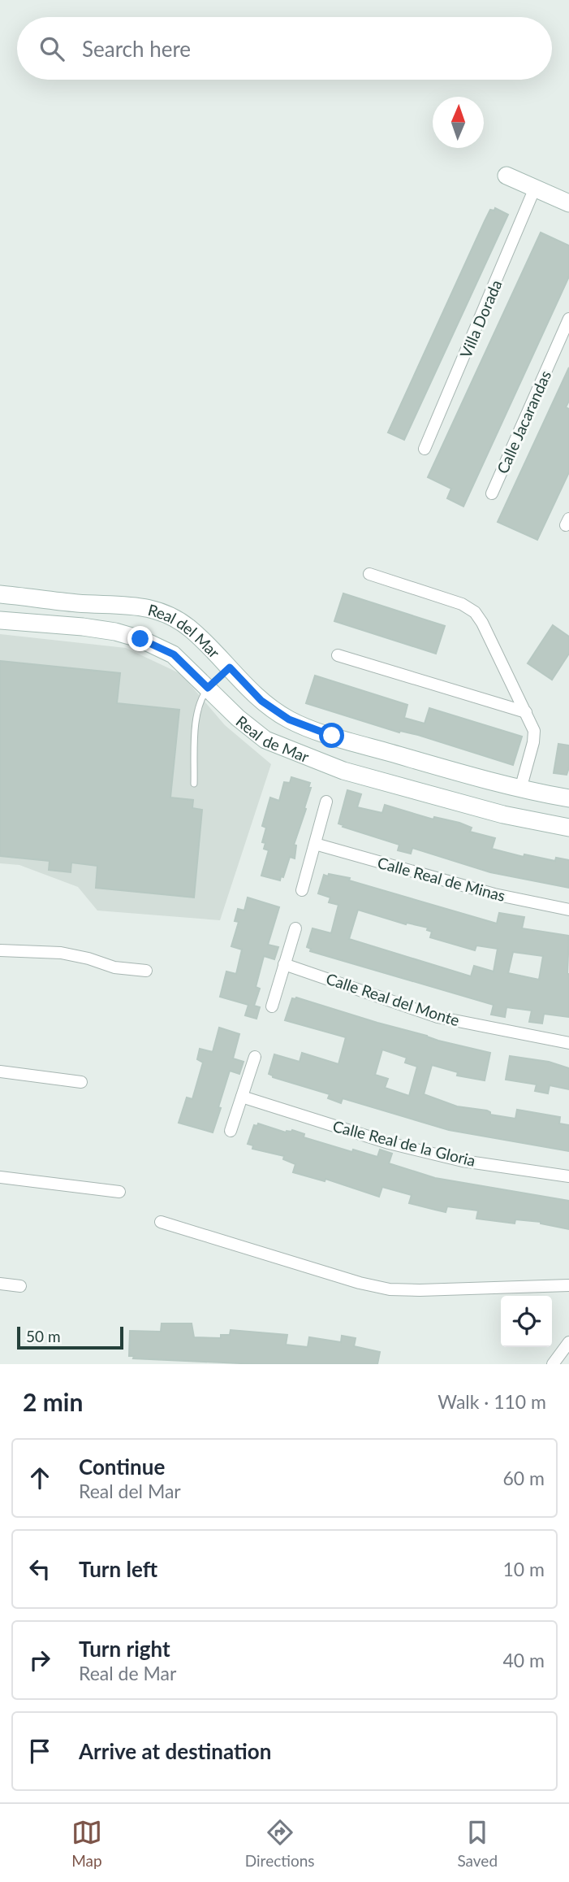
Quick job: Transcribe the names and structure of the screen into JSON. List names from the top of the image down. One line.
{"streets":{"street":["Villa Dorada","Calle Jacarandas","Real del Mar","Real de Mar","Calle Real de Minas","Calle Real del Monte","Calle Real de la Gloria"]},"scale_bar":"50 m","north":"top","page":{"search":"Search here","scale":"50 m","heading":["2 min","Walk · 110 m"],"list":[["Continue","Real del Mar","60 m"],["Turn left","10 m"],["Turn right","Real de Mar","40 m"],"Arrive at destination"],"nav":["Map","Directions","Saved"]}}
